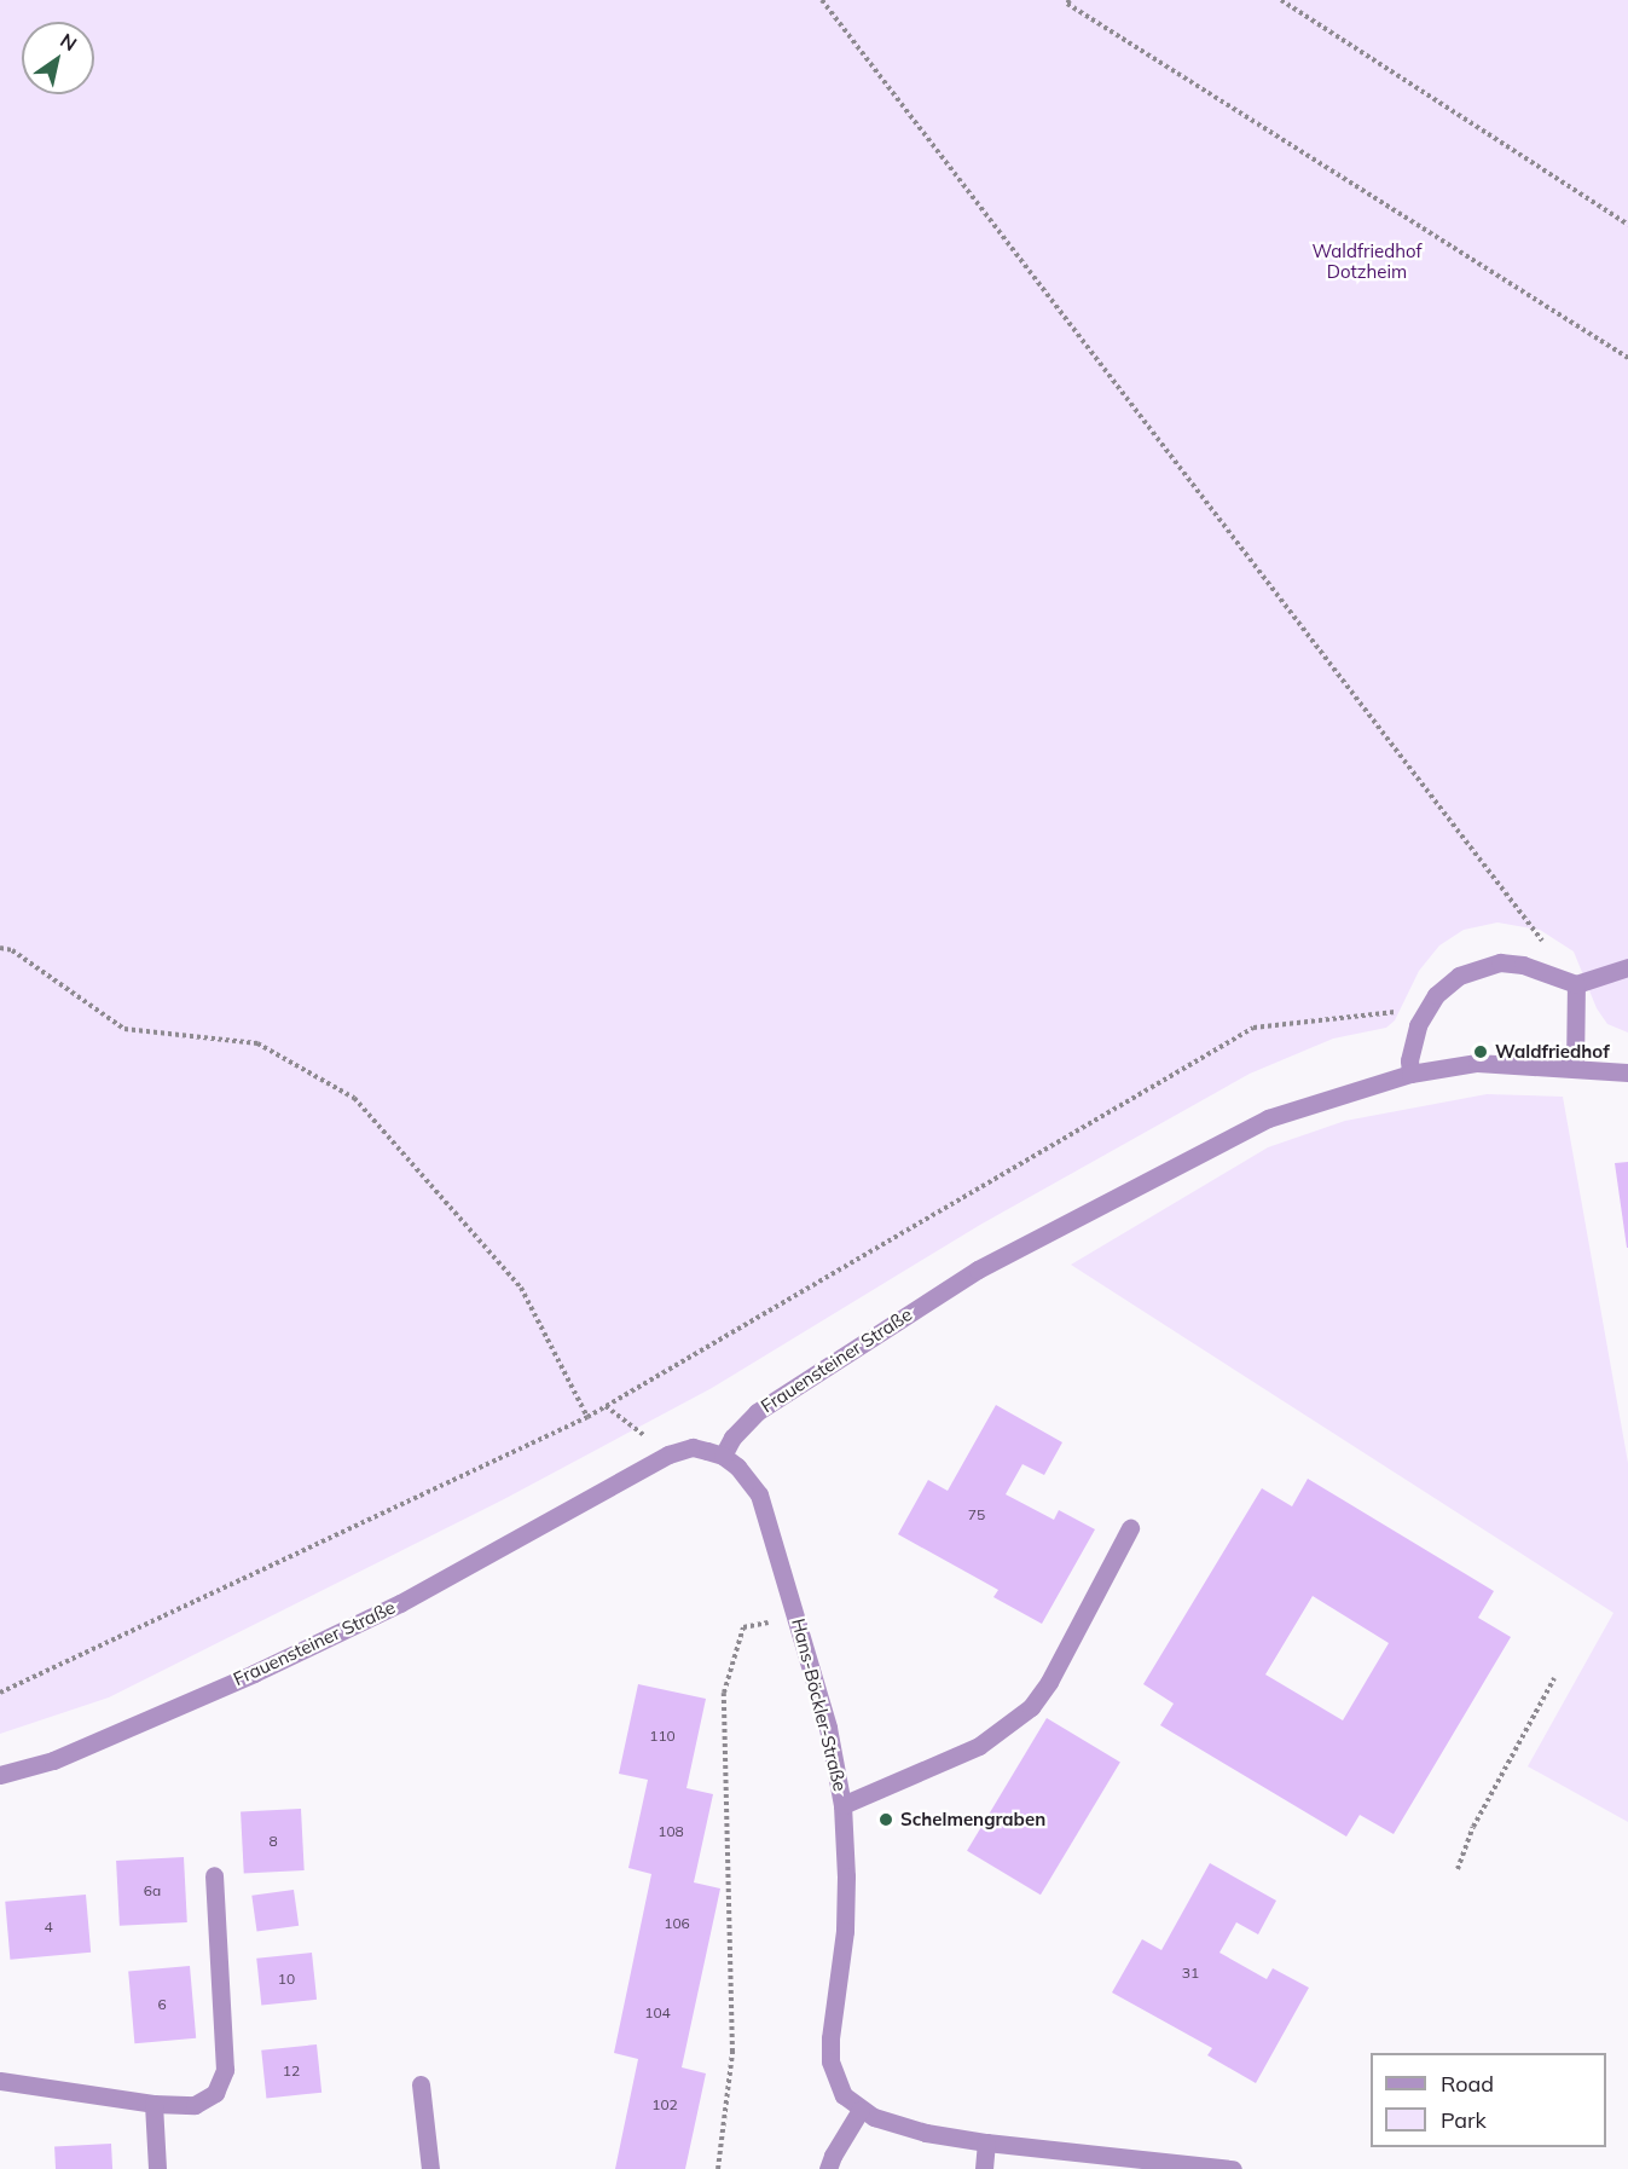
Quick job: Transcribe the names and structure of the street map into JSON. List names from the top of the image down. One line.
{"streets":{"street":["Frauensteiner Straße","Hans-Böckler-Straße"]},"crossings":[["Frauensteiner Straße","Hans-Böckler-Straße"]],"parks":["Waldfriedhof Dotzheim"],"places":["Waldfriedhof","Schelmengraben"],"house_numbers":["75","110","108","8","6a","106","4","31","10","6","104","12","102"],"legend":["Road","Park"],"north":"top right"}
